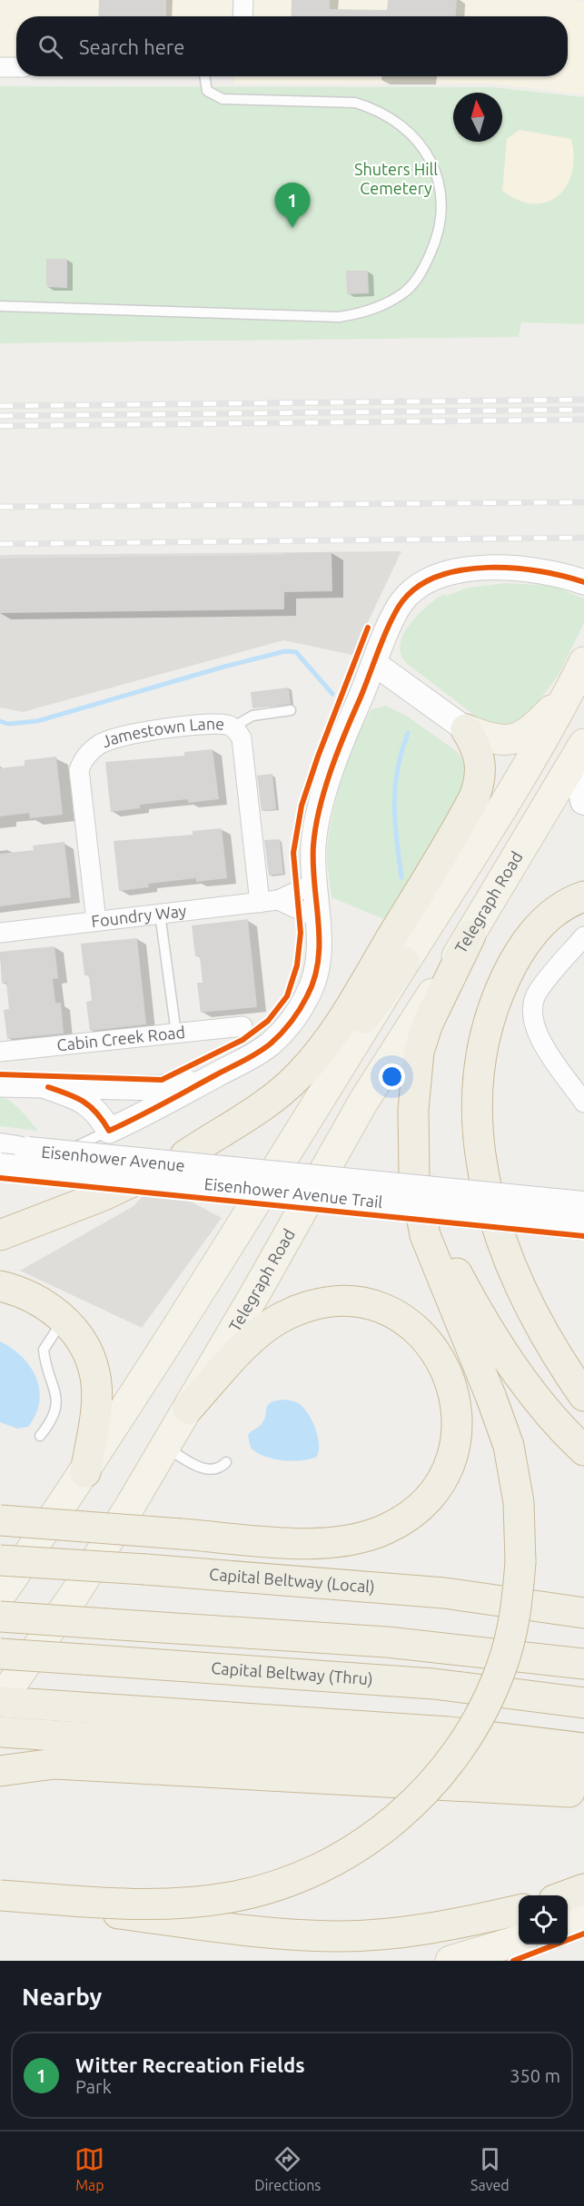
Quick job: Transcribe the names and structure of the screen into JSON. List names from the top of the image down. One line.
{"streets":{"highway":["Capital Beltway (Local)","Capital Beltway (Thru)"],"main road":["Telegraph Road","Eisenhower Avenue"],"street":["Jamestown Lane","Foundry Way","Cabin Creek Road"],"cycle path":["Eisenhower Avenue Trail"]},"crossings":[["Jamestown Lane","Foundry Way"]],"parks":["Shuters Hill Cemetery"],"north":"top","page":{"search":"Search here","pins":"1","heading":"Nearby","list":[{"mark":"1","name":"Witter Recreation Fields","note":"Park","value":"350 m"}],"nav":["Map","Directions","Saved"]}}
